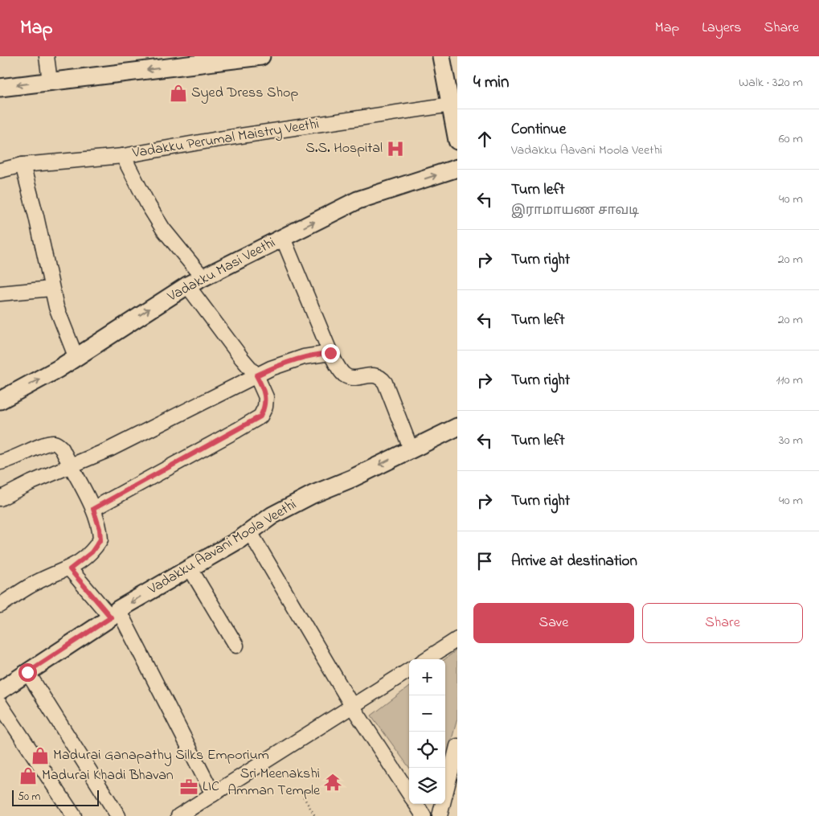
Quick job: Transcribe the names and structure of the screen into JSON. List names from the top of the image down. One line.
{"streets":{"main road":["Vadakku Masi Veethi","Vadakku Aavani Moola Veethi"],"street":["Vadakku Perumal Maistry Veethi"]},"one_way":["Vadakku Masi Veethi","Vadakku Aavani Moola Veethi"],"places":{"shop":["Syed Dress Shop","Madurai Ganapathy Silks Emporium","Madurai Khadi Bhavan"],"hospital":["S.S. Hospital"],"temple":["Sri Meenakshi Amman Temple"],"office":["LIC"]},"scale_bar":"50 m","page":{"header":"Map","nav":["Map","Layers","Share"],"heading":["4 min","Walk · 320 m"],"list":[["Continue","Vadakku Aavani Moola Veethi","60 m"],["Turn left","இராமாயண சாவடி","40 m"],["Turn right","20 m"],["Turn left","20 m"],["Turn right","110 m"],["Turn left","30 m"],["Turn right","40 m"],"Arrive at destination"],"buttons":["Save","Share"],"map_buttons":["+","−"],"scale":"50 m"}}
